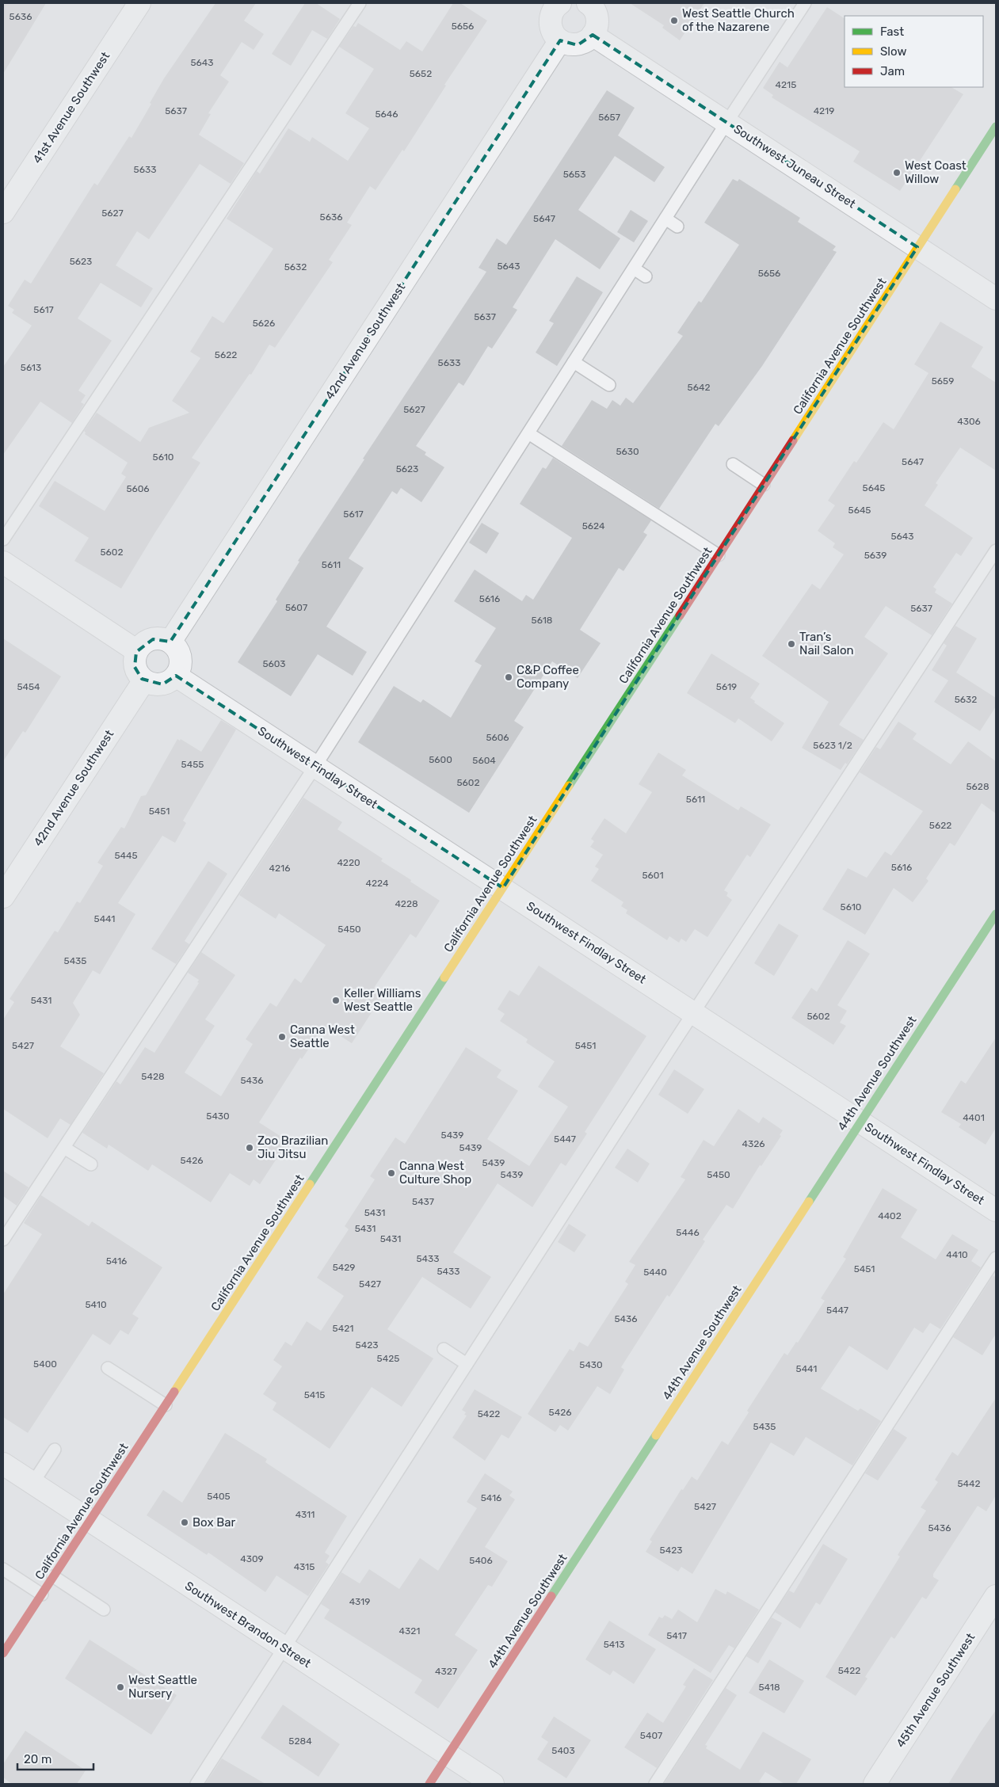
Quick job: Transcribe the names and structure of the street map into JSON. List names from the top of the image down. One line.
{"streets":{"main road":["California Avenue Southwest","44th Avenue Southwest"],"street":["41st Avenue Southwest","Southwest Juneau Street","42nd Avenue Southwest","Southwest Findlay Street","Southwest Brandon Street","45th Avenue Southwest"]},"crossings":[["Southwest Juneau Street","California Avenue Southwest"],["42nd Avenue Southwest","Southwest Findlay Street"],["California Avenue Southwest","Southwest Findlay Street"],["California Avenue Southwest","Southwest Brandon Street"],["Southwest Findlay Street","44th Avenue Southwest"],["44th Avenue Southwest","Southwest Brandon Street"]],"places":["West Seattle Church of the Nazarene","West Coast Willow","Tran’s Nail Salon","C&P Coffee Company","Keller Williams West Seattle","Canna West Seattle","Zoo Brazilian Jiu Jitsu","Canna West Culture Shop","Box Bar","West Seattle Nursery"],"house_numbers":["5636","5656","5643","5652","4215","5637","4219","5646","5657","5633","5653","5627","5636","5647","5623","5643","5632","5656","5617","5637","5626","5622","5633","5613","5659","5642","5627","4306","5630","5610","5647","5623","5645","5606","5645","5617","5624","5643","5602","5639","5611","5616","5607","5637","5618","5603","5454","5619","5632","5606","5623 1/2","5600","5604","5455","5602","5628","5611","5451","5622","5445","4220","5616","4216","5601","4224","4228","5610","5441","5450","5435","5431","5602","5427","5451","5428","5436","5430","4401","5439","5447","4326","5439","5426","5439","5439","5450","5437","5431","4402","5431","5446","5431","4410","5433","5416","5429","5451","5433","5440","5427","5410","5447","5436","5421","5423","5425","5400","5430","5441","5415","5426","5422","5435","5442","5405","5416","5427","4311","5436","5423","4309","5406","4315","4319","4321","5417","5413","5422","4327","5418","5407","5284","5403"],"legend":["Fast","Slow","Jam"],"scale_bar":"20 m"}
